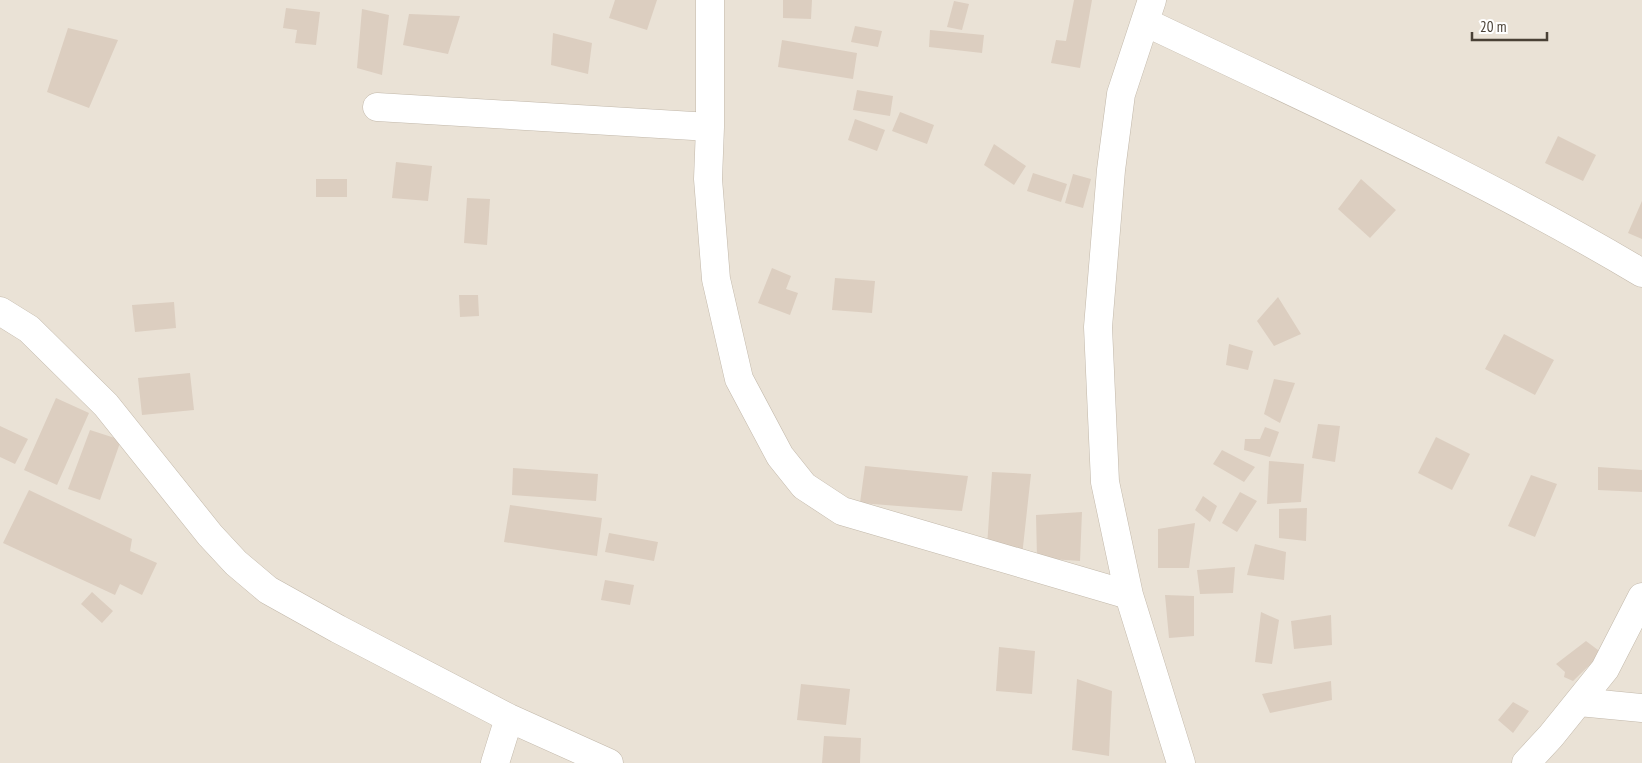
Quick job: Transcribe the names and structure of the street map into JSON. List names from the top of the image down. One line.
{"scale_bar":"20 m"}
